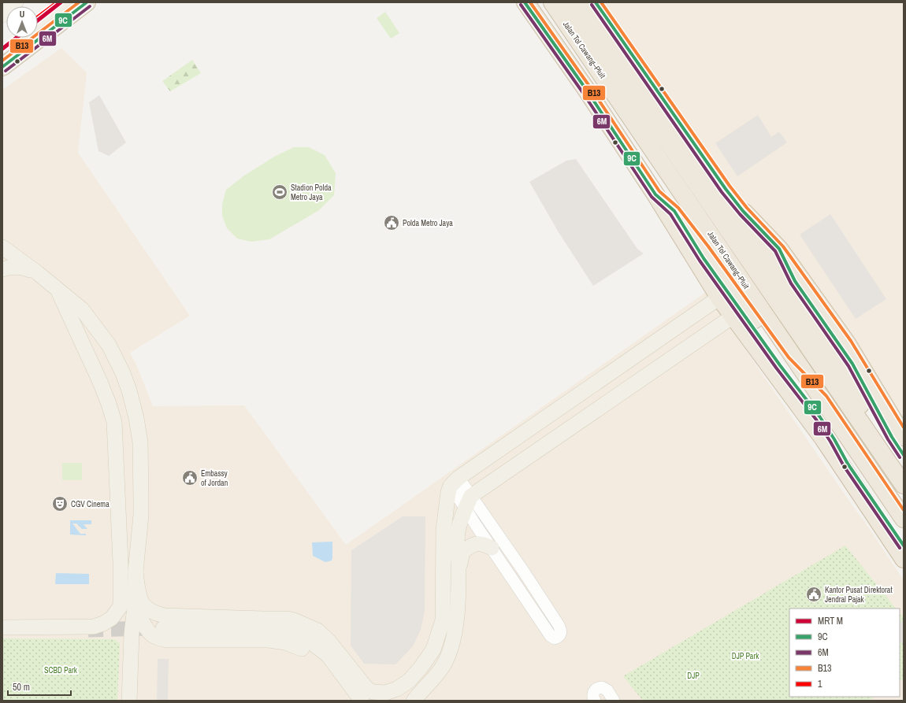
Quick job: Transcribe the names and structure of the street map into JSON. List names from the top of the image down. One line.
{"streets":{"highway":["Jalan Tol Cawang–Pluit"]},"parks":["DJP Park","SCBD Park","DJP"],"places":{"sports":["Stadion Polda Metro Jaya"],"public building":["Polda Metro Jaya","Embassy of Jordan","Kantor Pusat Direktorat Jendral Pajak"],"theatre":["CGV Cinema"]},"lines":["metro line M","transit line 9C","transit line B13","transit line 1","transit line 6M"],"legend":["MRT M","9C","6M","B13","1"],"scale_bar":"50 m","north":"top"}
